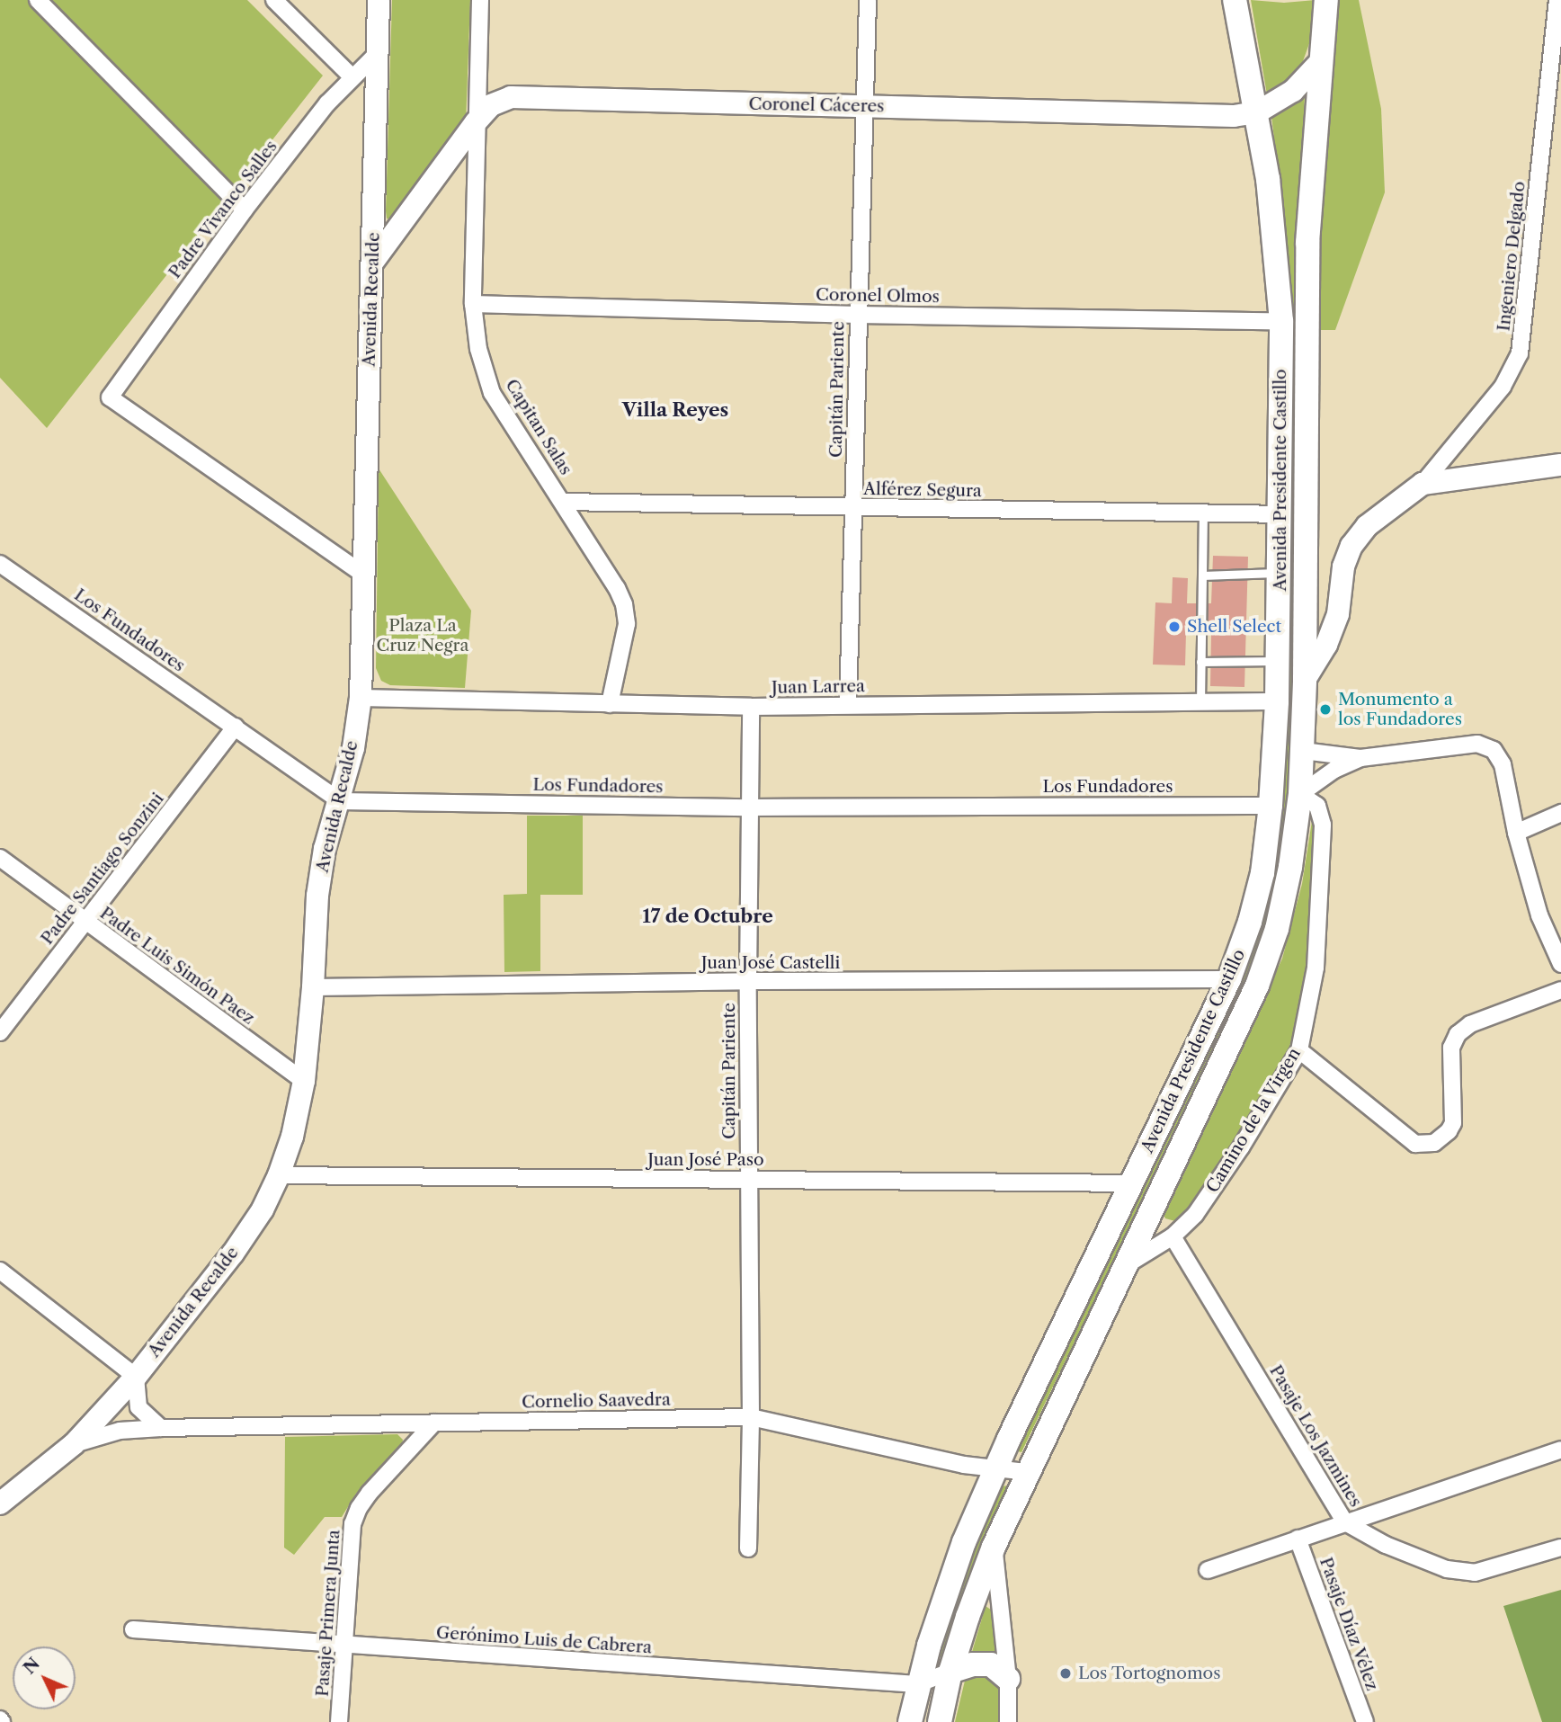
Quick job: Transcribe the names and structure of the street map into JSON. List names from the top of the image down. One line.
{"streets":{"main road":["Avenida Presidente Castillo"],"street":["Coronel Cáceres","Padre Vivanco Salles","Ingeniero Delgado","Coronel Olmos","Avenida Recalde","Capitán Pariente","Capitan Salas","Alférez Segura","Los Fundadores","Juan Larrea","Padre Santiago Sonzini","Juan José Castelli","Padre Luis Simón Paez","Camino de la Virgen","Juan José Paso","Cornelio Saavedra","Pasaje Los Jazmines","Pasaje Primera Junta","Pasaje Díaz Vélez","Gerónimo Luis de Cabrera"]},"crossings":[["Coronel Cáceres","Avenida Recalde"],["Coronel Cáceres","Capitán Pariente"],["Coronel Cáceres","Capitan Salas"],["Coronel Cáceres","Avenida Presidente Castillo"],["Padre Vivanco Salles","Avenida Recalde"],["Coronel Olmos","Capitán Pariente"],["Coronel Olmos","Capitan Salas"],["Coronel Olmos","Avenida Presidente Castillo"],["Avenida Recalde","Los Fundadores"],["Avenida Recalde","Juan Larrea"],["Avenida Recalde","Juan José Castelli"],["Avenida Recalde","Padre Luis Simón Paez"],["Avenida Recalde","Juan José Paso"],["Avenida Recalde","Cornelio Saavedra"],["Capitán Pariente","Alférez Segura"],["Capitán Pariente","Los Fundadores"],["Capitán Pariente","Juan Larrea"],["Capitán Pariente","Juan José Castelli"],["Capitán Pariente","Juan José Paso"],["Capitán Pariente","Cornelio Saavedra"],["Capitan Salas","Alférez Segura"],["Capitan Salas","Juan Larrea"],["Avenida Presidente Castillo","Alférez Segura"],["Avenida Presidente Castillo","Los Fundadores"],["Avenida Presidente Castillo","Juan Larrea"],["Avenida Presidente Castillo","Juan José Castelli"],["Avenida Presidente Castillo","Camino de la Virgen"],["Avenida Presidente Castillo","Juan José Paso"],["Avenida Presidente Castillo","Cornelio Saavedra"],["Avenida Presidente Castillo","Gerónimo Luis de Cabrera"],["Los Fundadores","Padre Santiago Sonzini"],["Padre Santiago Sonzini","Padre Luis Simón Paez"],["Camino de la Virgen","Pasaje Los Jazmines"],["Cornelio Saavedra","Pasaje Primera Junta"],["Pasaje Primera Junta","Gerónimo Luis de Cabrera"]],"districts":["Villa Reyes","17 de Octubre"],"parks":["Plaza La Cruz Negra"],"places":["Shell Select","Monumento a los Fundadores","Los Tortognomos"],"north":"top left"}
